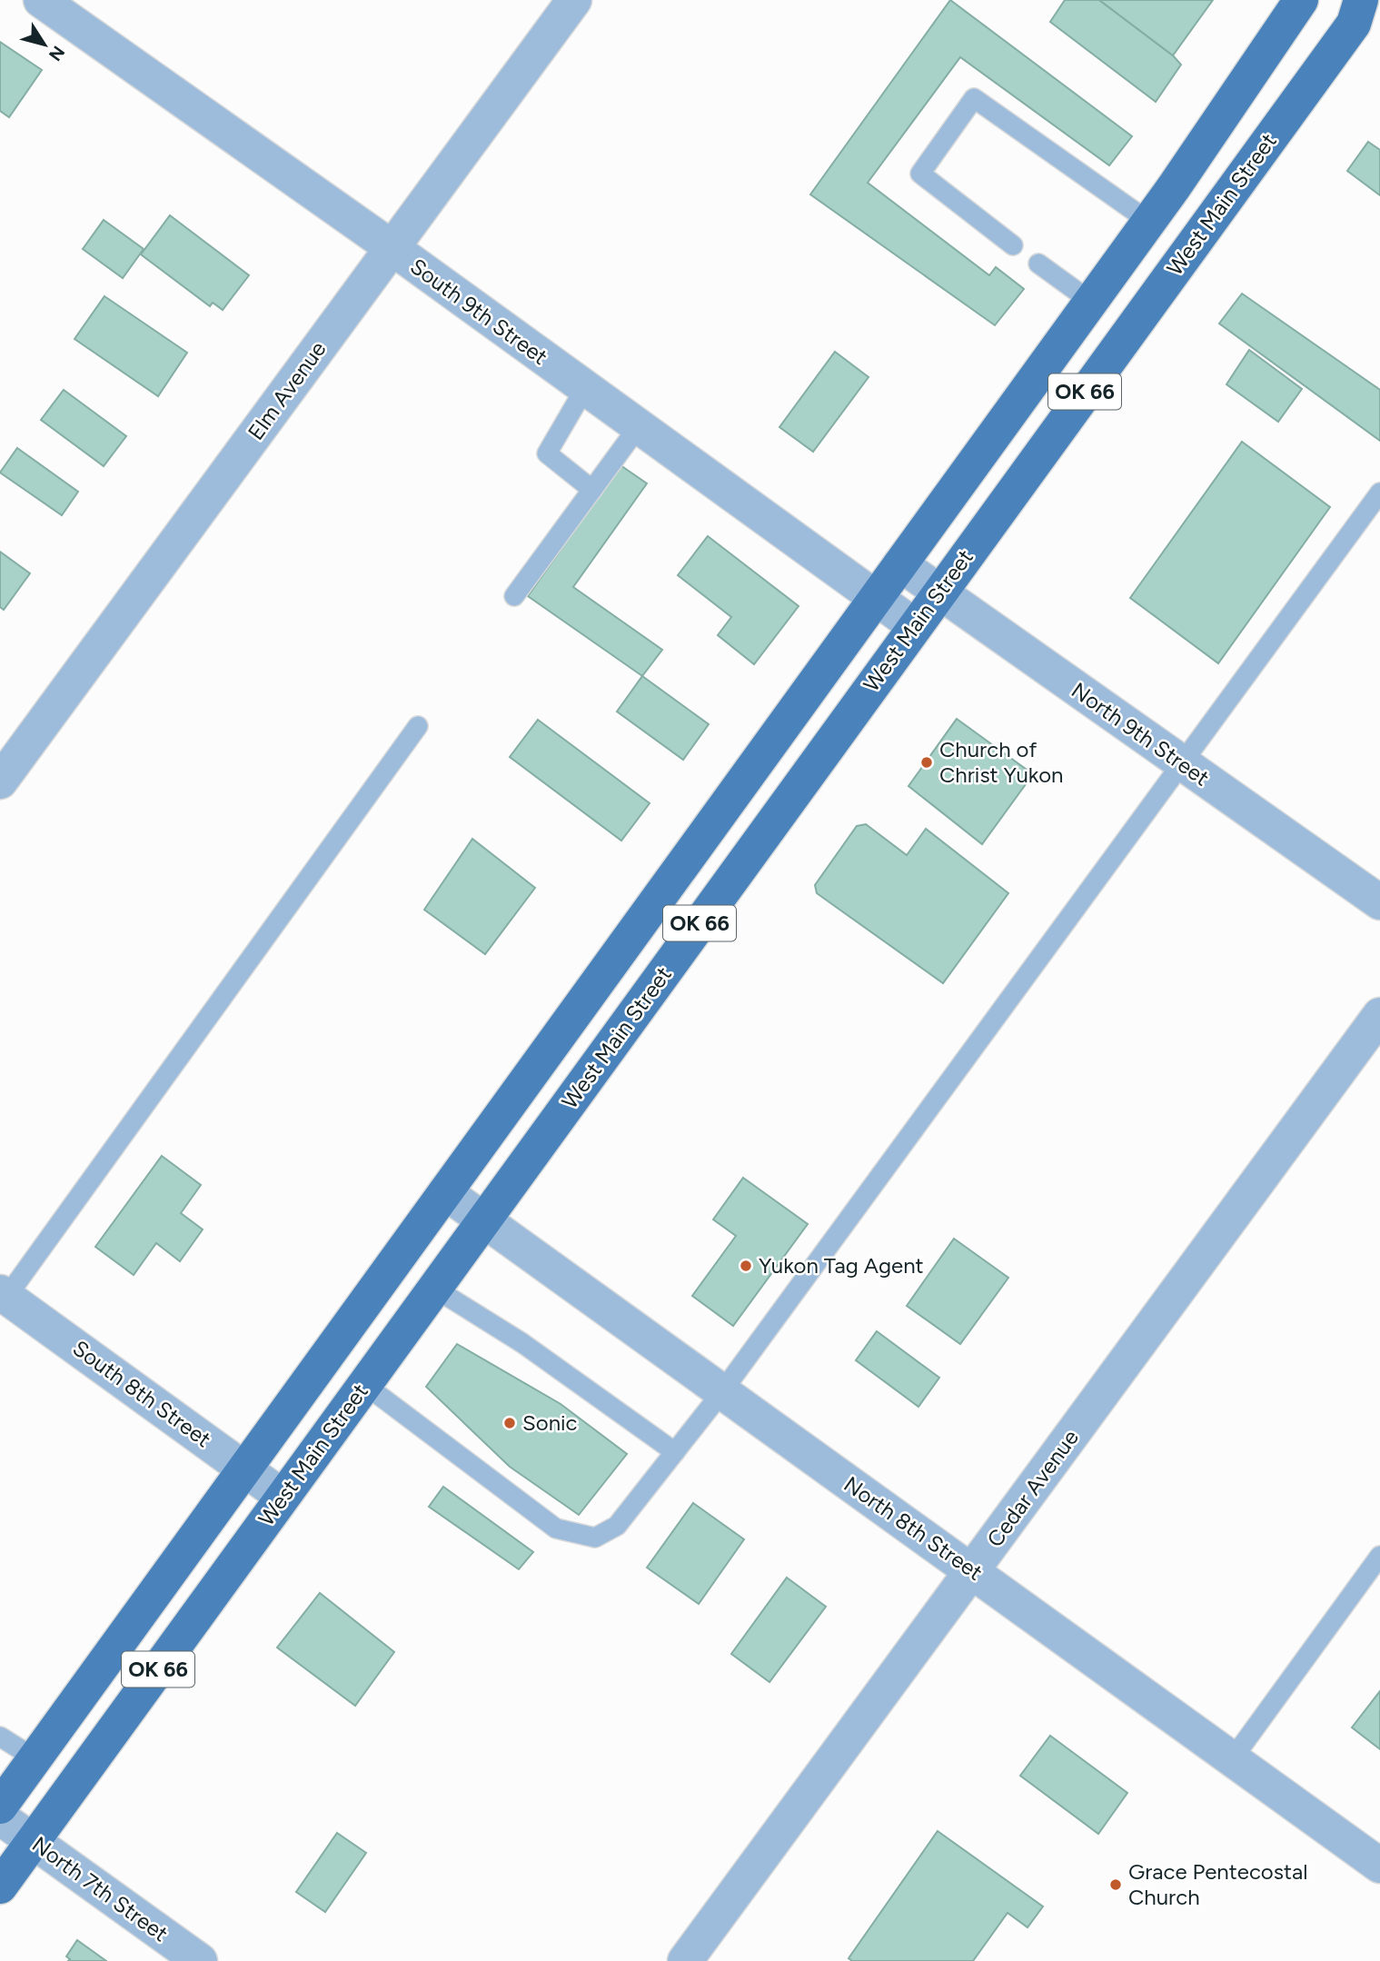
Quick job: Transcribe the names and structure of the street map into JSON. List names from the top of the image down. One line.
{"streets":{"main road":["West Main Street","OK 66"],"street":["South 9th Street","Elm Avenue","North 9th Street","South 8th Street","Cedar Avenue","North 8th Street","North 7th Street"]},"crossings":[["West Main Street","South 9th Street"],["West Main Street","North 9th Street"],["West Main Street","South 8th Street"],["West Main Street","North 8th Street"],["West Main Street","North 7th Street"],["South 9th Street","Elm Avenue"],["South 9th Street","OK 66"],["OK 66","North 9th Street"],["OK 66","South 8th Street"],["OK 66","North 8th Street"],["Cedar Avenue","North 8th Street"]],"places":["Church of Christ Yukon","Yukon Tag Agent","Sonic","Grace Pentecostal Church"],"north":"bottom right"}
